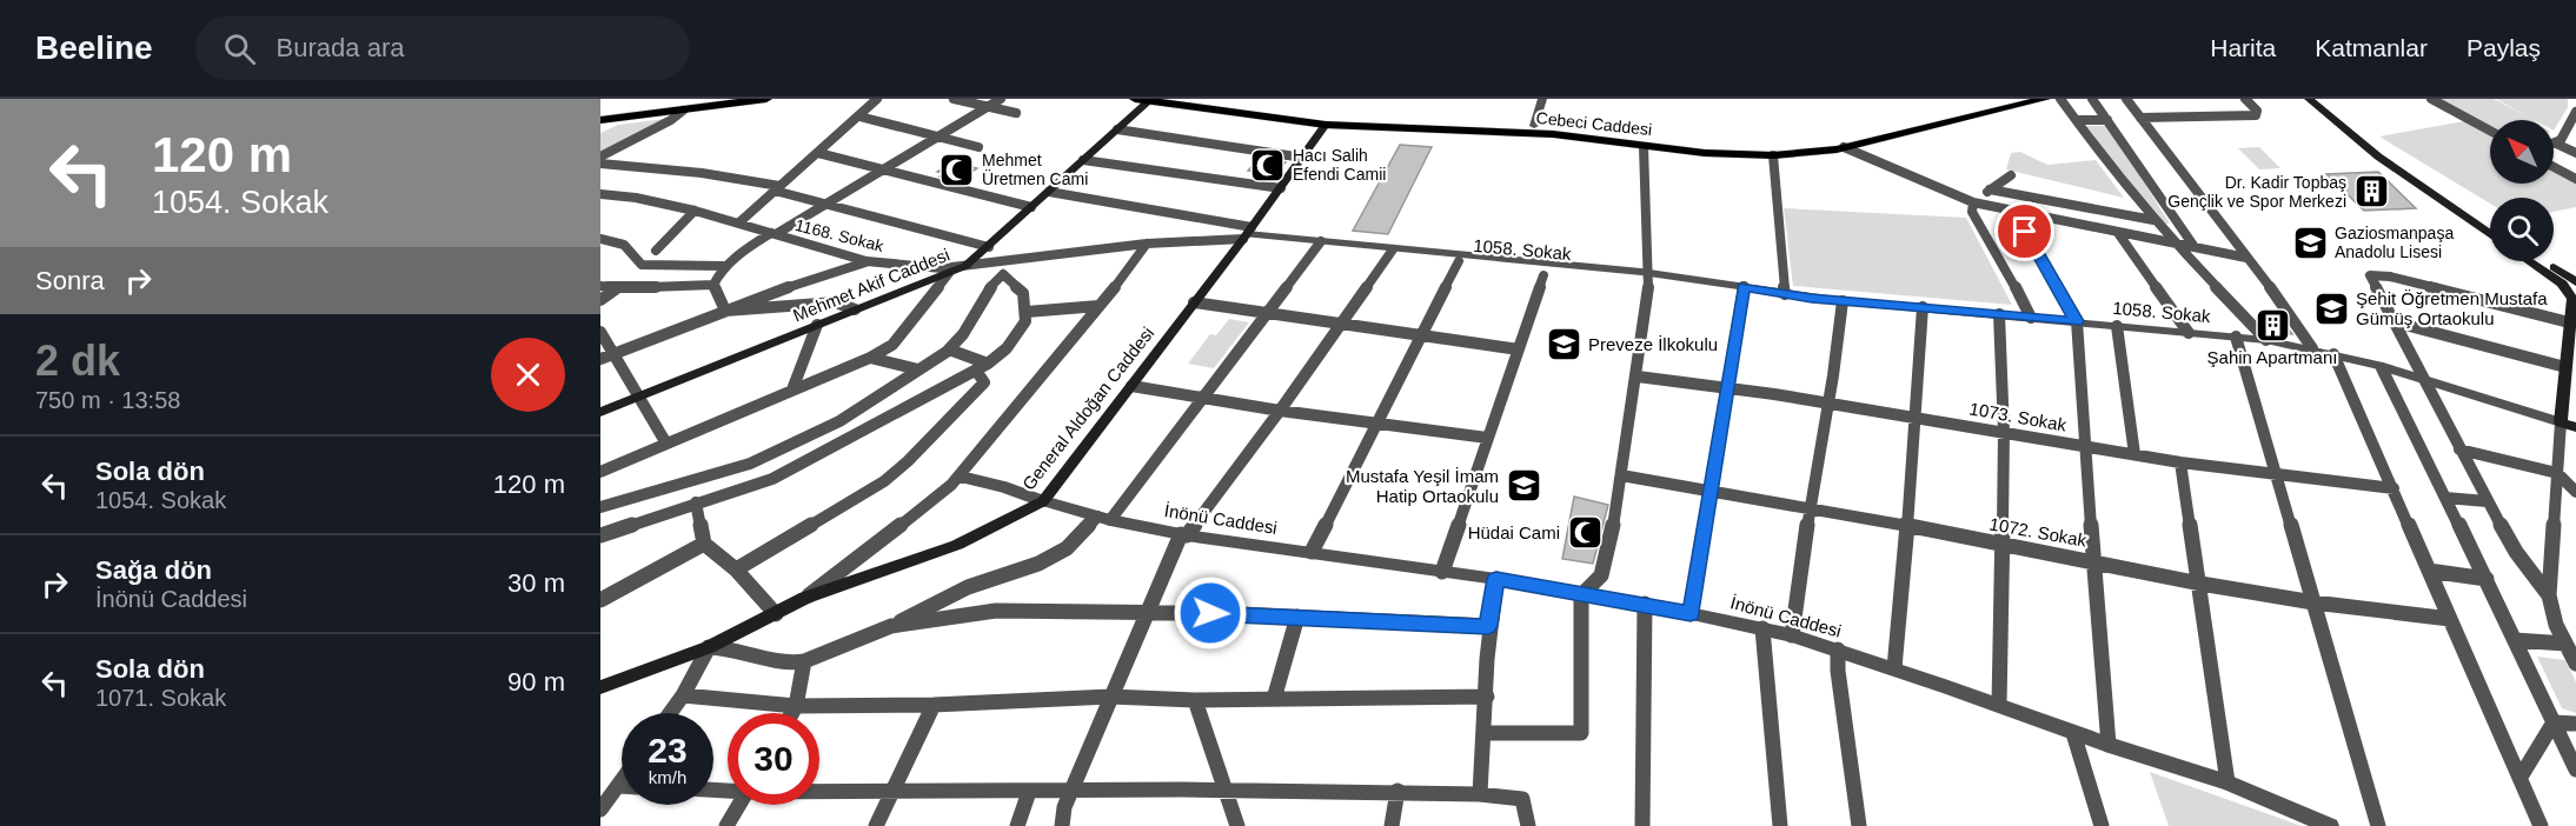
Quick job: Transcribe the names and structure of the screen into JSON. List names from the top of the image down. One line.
{"streets":{"main road":["Cebeci Caddesi","1058. Sokak","Mehmet Akif Caddesi","General Aldoğan Caddesi"],"street":["1168. Sokak","1073. Sokak","İnönü Caddesi","1072. Sokak"]},"crossings":[["Cebeci Caddesi","Mehmet Akif Caddesi"],["Cebeci Caddesi","General Aldoğan Caddesi"],["1168. Sokak","1058. Sokak"],["1168. Sokak","Mehmet Akif Caddesi"],["1168. Sokak","General Aldoğan Caddesi"],["1058. Sokak","General Aldoğan Caddesi"],["General Aldoğan Caddesi","İnönü Caddesi"]],"places":{"mosque":["Hacı Salih Efendi Camii","Mehmet Üretmen Cami","Hüdai Cami"],"building":["Dr. Kadir Topbaş Gençlik ve Spor Merkezi","Şahin Apartmanı"],"school or university":["Gaziosmanpaşa Anadolu Lisesi","Şehit Öğretmen Mustafa Gümüş Ortaokulu","Preveze İlkokulu","Mustafa Yeşil İmam Hatip Ortaokulu"]},"north":"top left","page":{"header":"Beeline","search":"Burada ara","nav":["Harita","Katmanlar","Paylaş"],"turn":["120 m","1054. Sokak"],"then":"Sonra","heading":["2 dk","750 m · 13:58"],"list":[{"name":"Sola dön","note":"1054. Sokak","value":"120 m"},{"name":"Sağa dön","note":"İnönü Caddesi","value":"30 m"},{"name":"Sola dön","note":"1071. Sokak","value":"90 m"}],"speed":"23 km/h","limit":"30"}}
